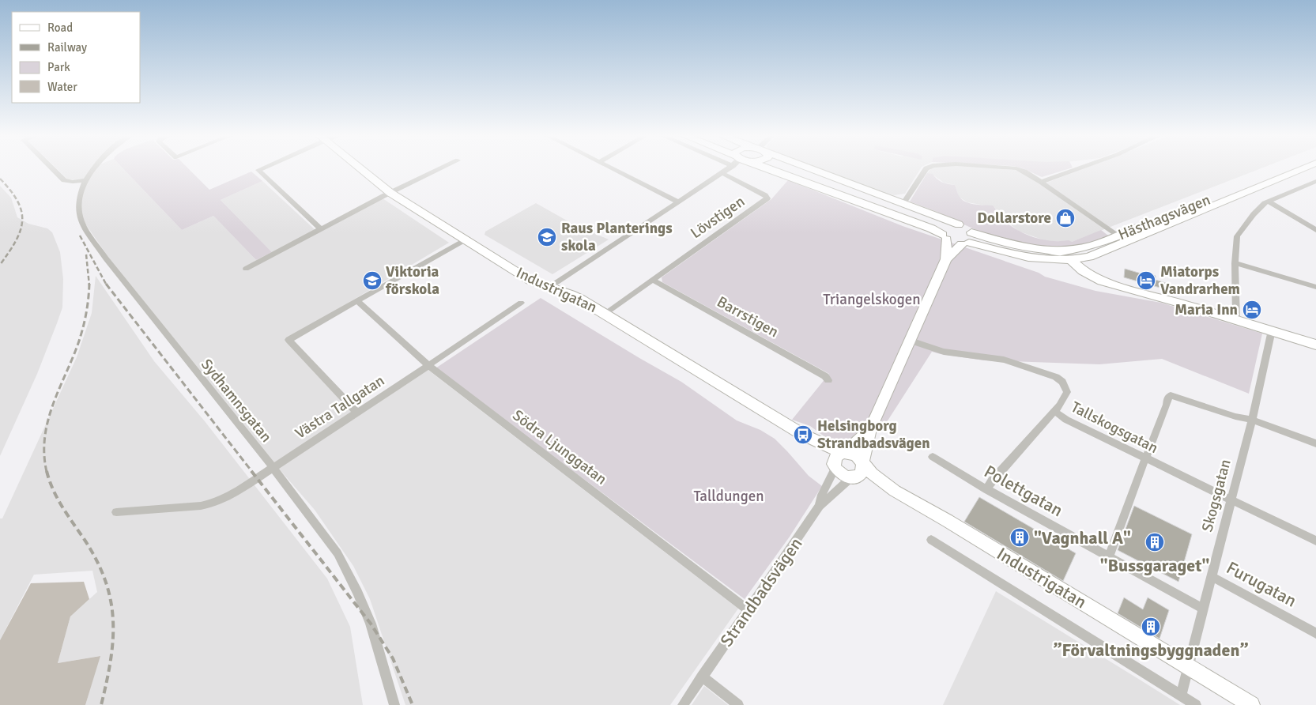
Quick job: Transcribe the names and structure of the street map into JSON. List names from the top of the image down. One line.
{"streets":{"main road":["Hästhagsvägen","Industrigatan","Strandbadsvägen"],"street":["Lövstigen","Barrstigen","Sydhamnsgatan","Västra Tallgatan","Tallskogsgatan","Södra Ljunggatan","Polettgatan","Skogsgatan","Furugatan"]},"crossings":[["Lövstigen","Industrigatan"],["Lövstigen","Barrstigen"],["Hästhagsvägen","Strandbadsvägen"],["Industrigatan","Skogsgatan"],["Industrigatan","Strandbadsvägen"],["Sydhamnsgatan","Västra Tallgatan"],["Västra Tallgatan","Södra Ljunggatan"],["Tallskogsgatan","Skogsgatan"],["Tallskogsgatan","Strandbadsvägen"],["Södra Ljunggatan","Strandbadsvägen"],["Polettgatan","Skogsgatan"],["Skogsgatan","Furugatan"]],"parks":["Triangelskogen","Talldungen"],"places":{"shop":["Dollarstore"],"school or university":["Raus Planterings skola","Viktoria förskola"],"hotel":["Miatorps Vandrarhem","Maria Inn"],"bus stop":["Helsingborg Strandbadsvägen"],"building":["\"Vagnhall A\"","\"Bussgaraget\"","”Förvaltningsbyggnaden”"]},"legend":["Road","Railway","Park","Water"]}
